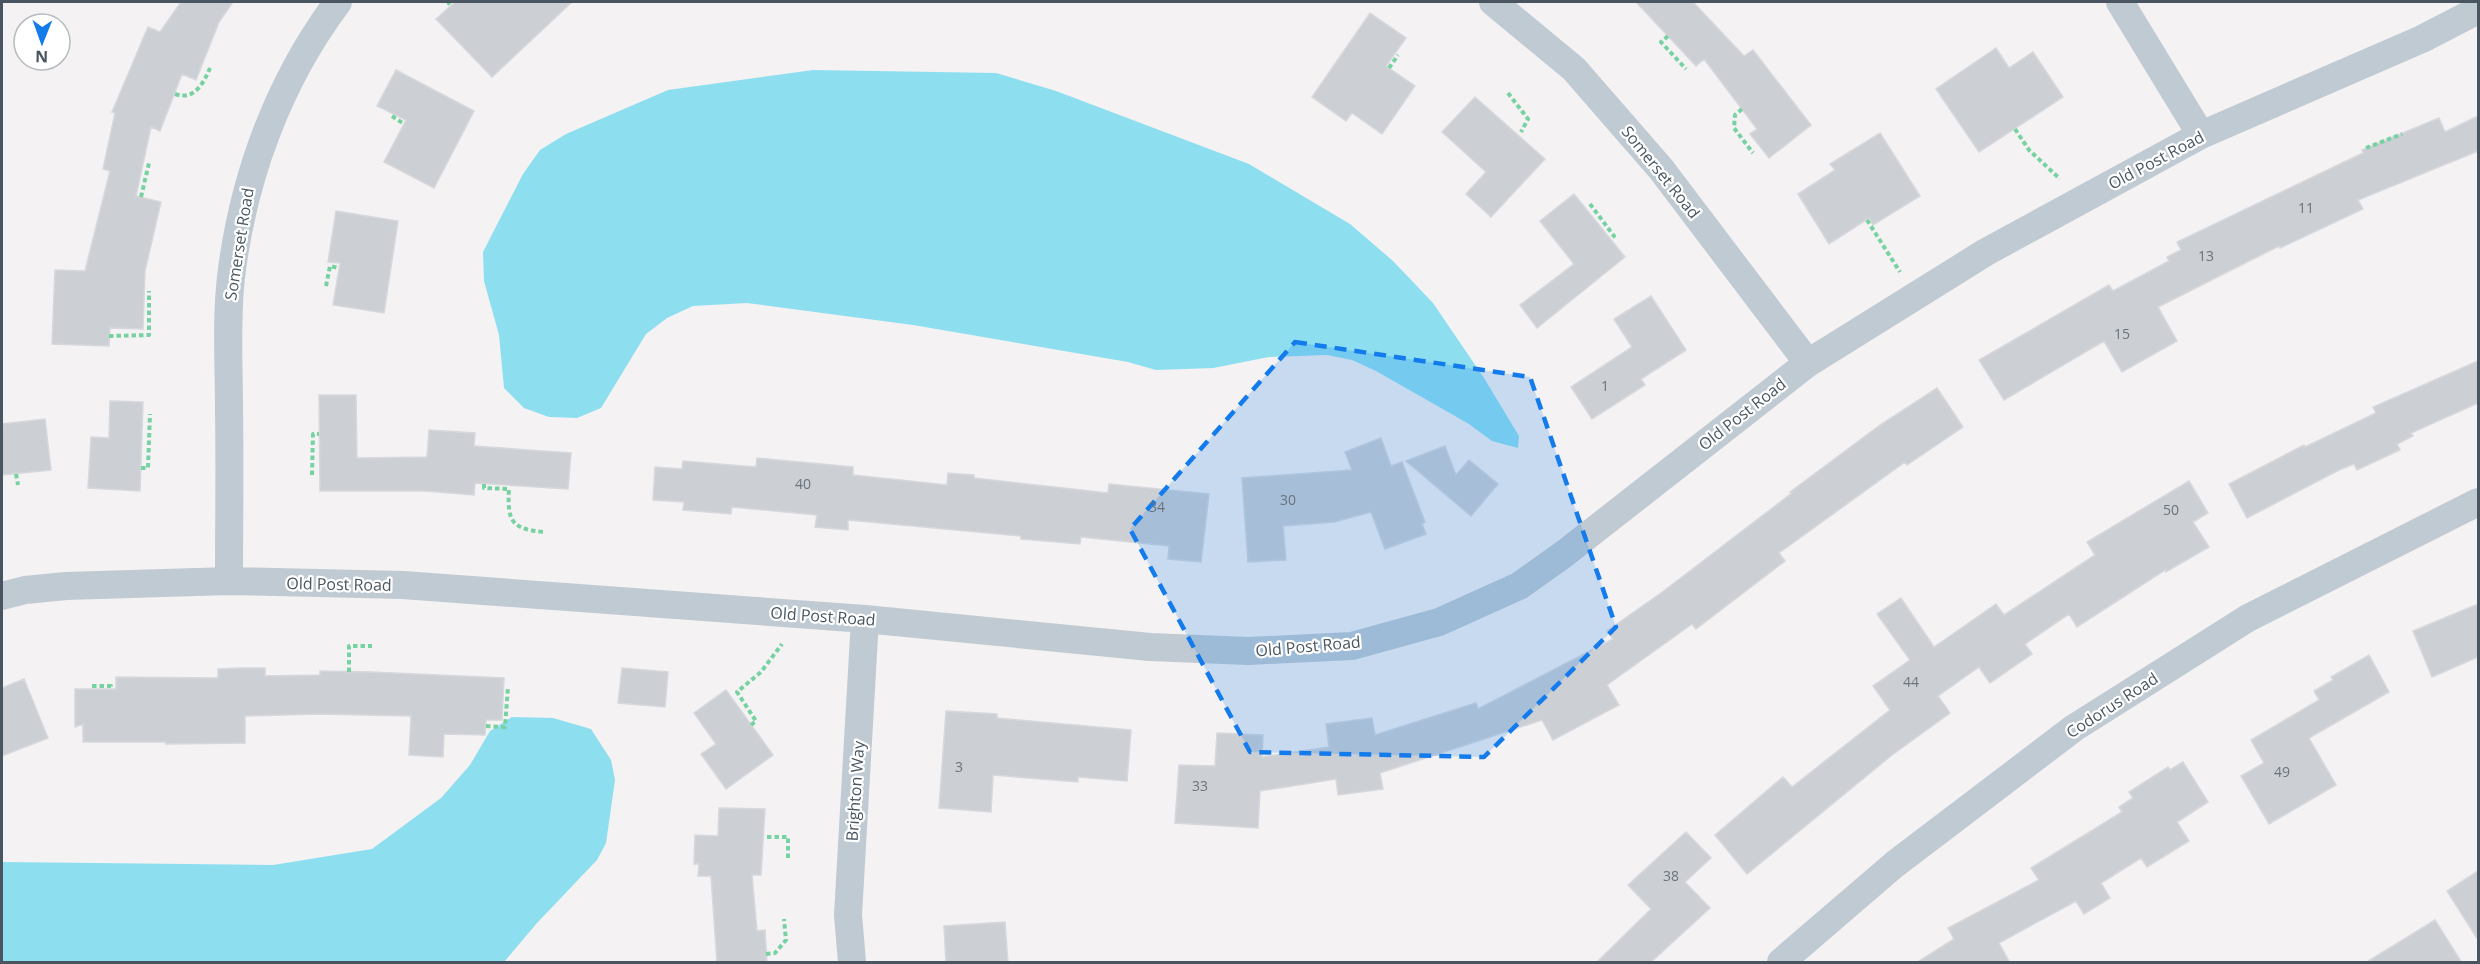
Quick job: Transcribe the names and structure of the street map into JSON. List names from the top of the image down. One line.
{"streets":{"street":["Old Post Road","Somerset Road","Codorus Road","Brighton Way"]},"crossings":[["Old Post Road","Somerset Road"],["Old Post Road","Brighton Way"]],"house_numbers":["11","13","15","1","40","30","34","50","44","3","49","33","38"],"north":"bottom"}
